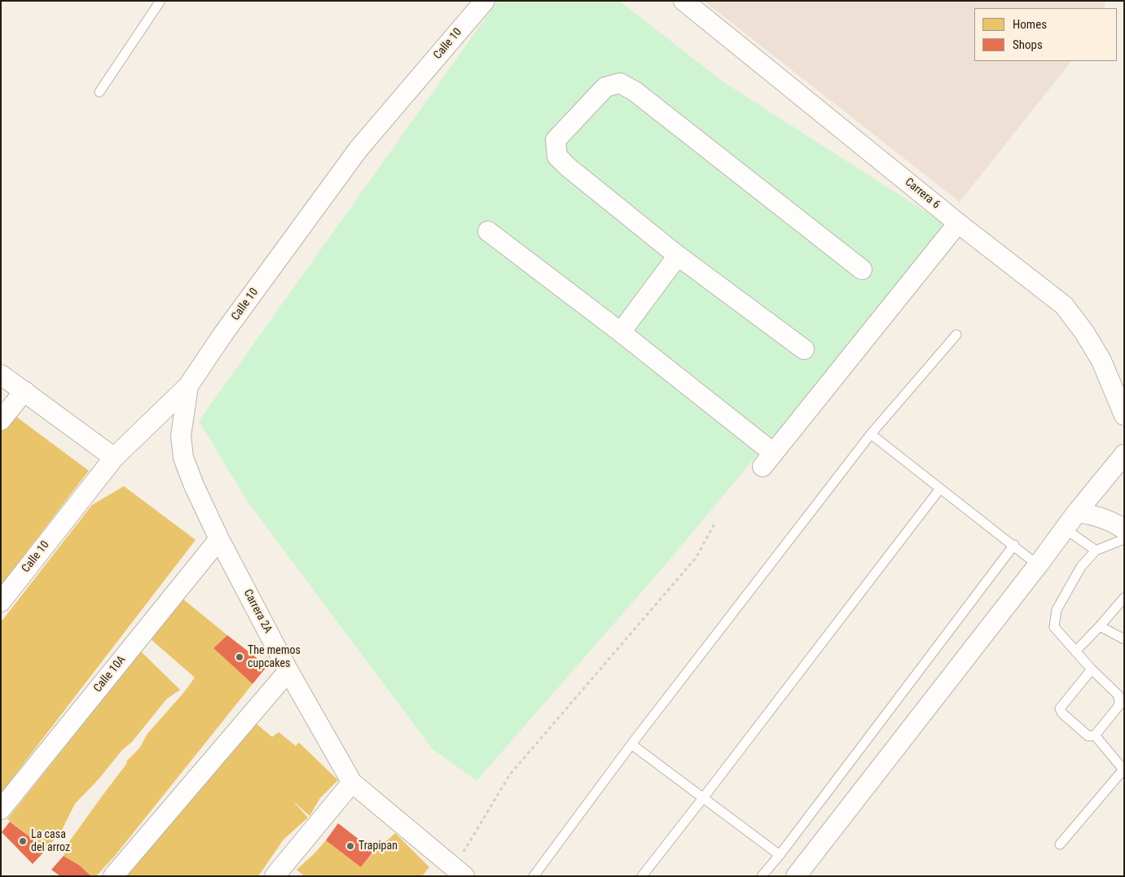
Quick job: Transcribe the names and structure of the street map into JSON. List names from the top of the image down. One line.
{"streets":{"street":["Calle 10","Carrera 6","Carrera 2A","Calle 10A"]},"crossings":[["Calle 10","Carrera 2A"],["Carrera 2A","Calle 10A"]],"places":["The memos cupcakes","La casa del arroz","Trapipan"],"legend":["Homes","Shops"]}
